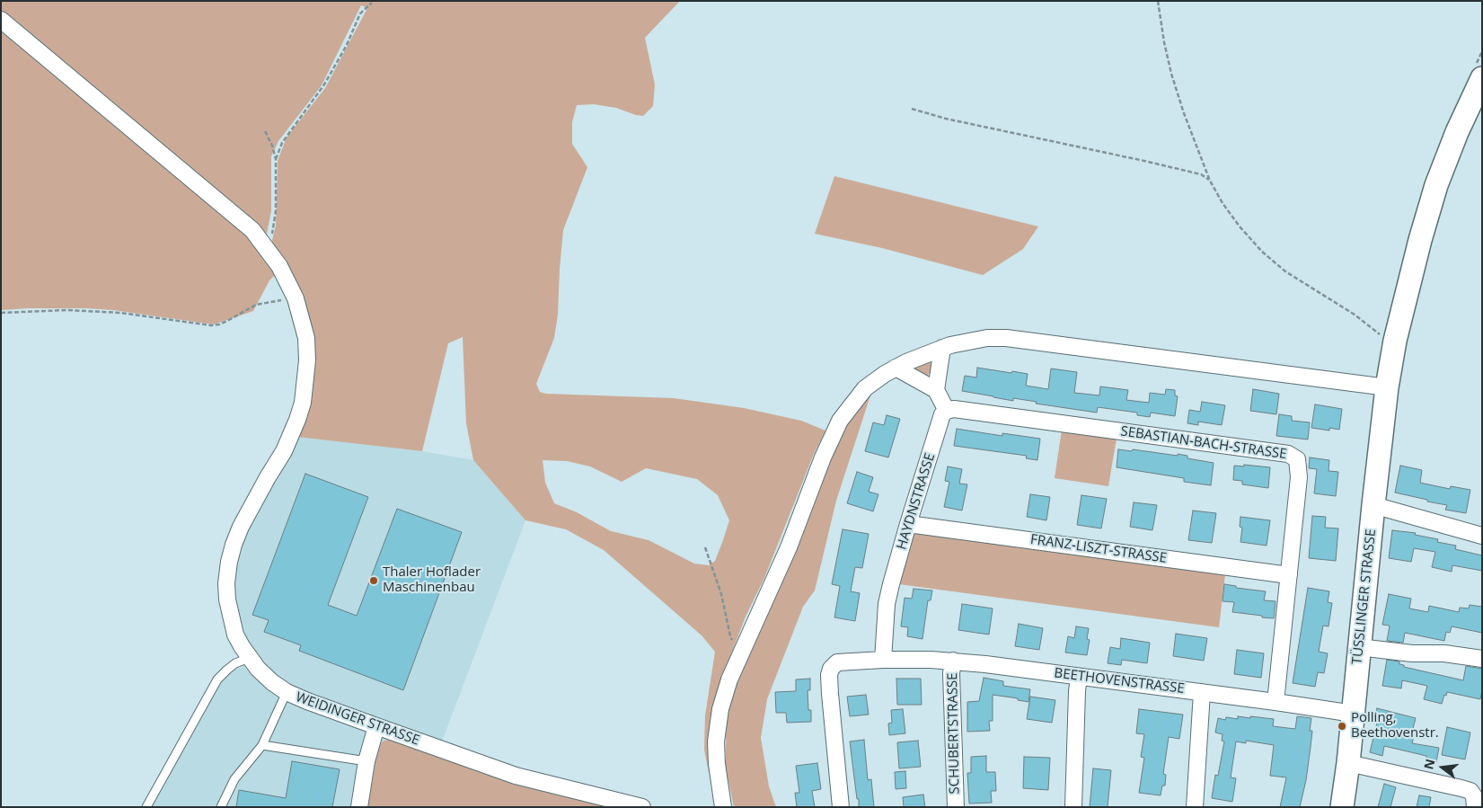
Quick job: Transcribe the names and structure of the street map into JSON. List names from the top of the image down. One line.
{"streets":{"street":["SEBASTIAN-BACH-STRASSE","HAYDNSTRASSE","FRANZ-LISZT-STRASSE","TÜSSLINGER STRASSE","BEETHOVENSTRASSE","WEIDINGER STRASSE","SCHUBERTSTRASSE"]},"crossings":[["SEBASTIAN-BACH-STRASSE","HAYDNSTRASSE"],["SEBASTIAN-BACH-STRASSE","FRANZ-LISZT-STRASSE"],["SEBASTIAN-BACH-STRASSE","BEETHOVENSTRASSE"],["HAYDNSTRASSE","FRANZ-LISZT-STRASSE"],["HAYDNSTRASSE","BEETHOVENSTRASSE"],["TÜSSLINGER STRASSE","BEETHOVENSTRASSE"],["BEETHOVENSTRASSE","SCHUBERTSTRASSE"]],"places":["Thaler Hoflader Maschinenbau","Polling, Beethovenstr."],"north":"left"}
